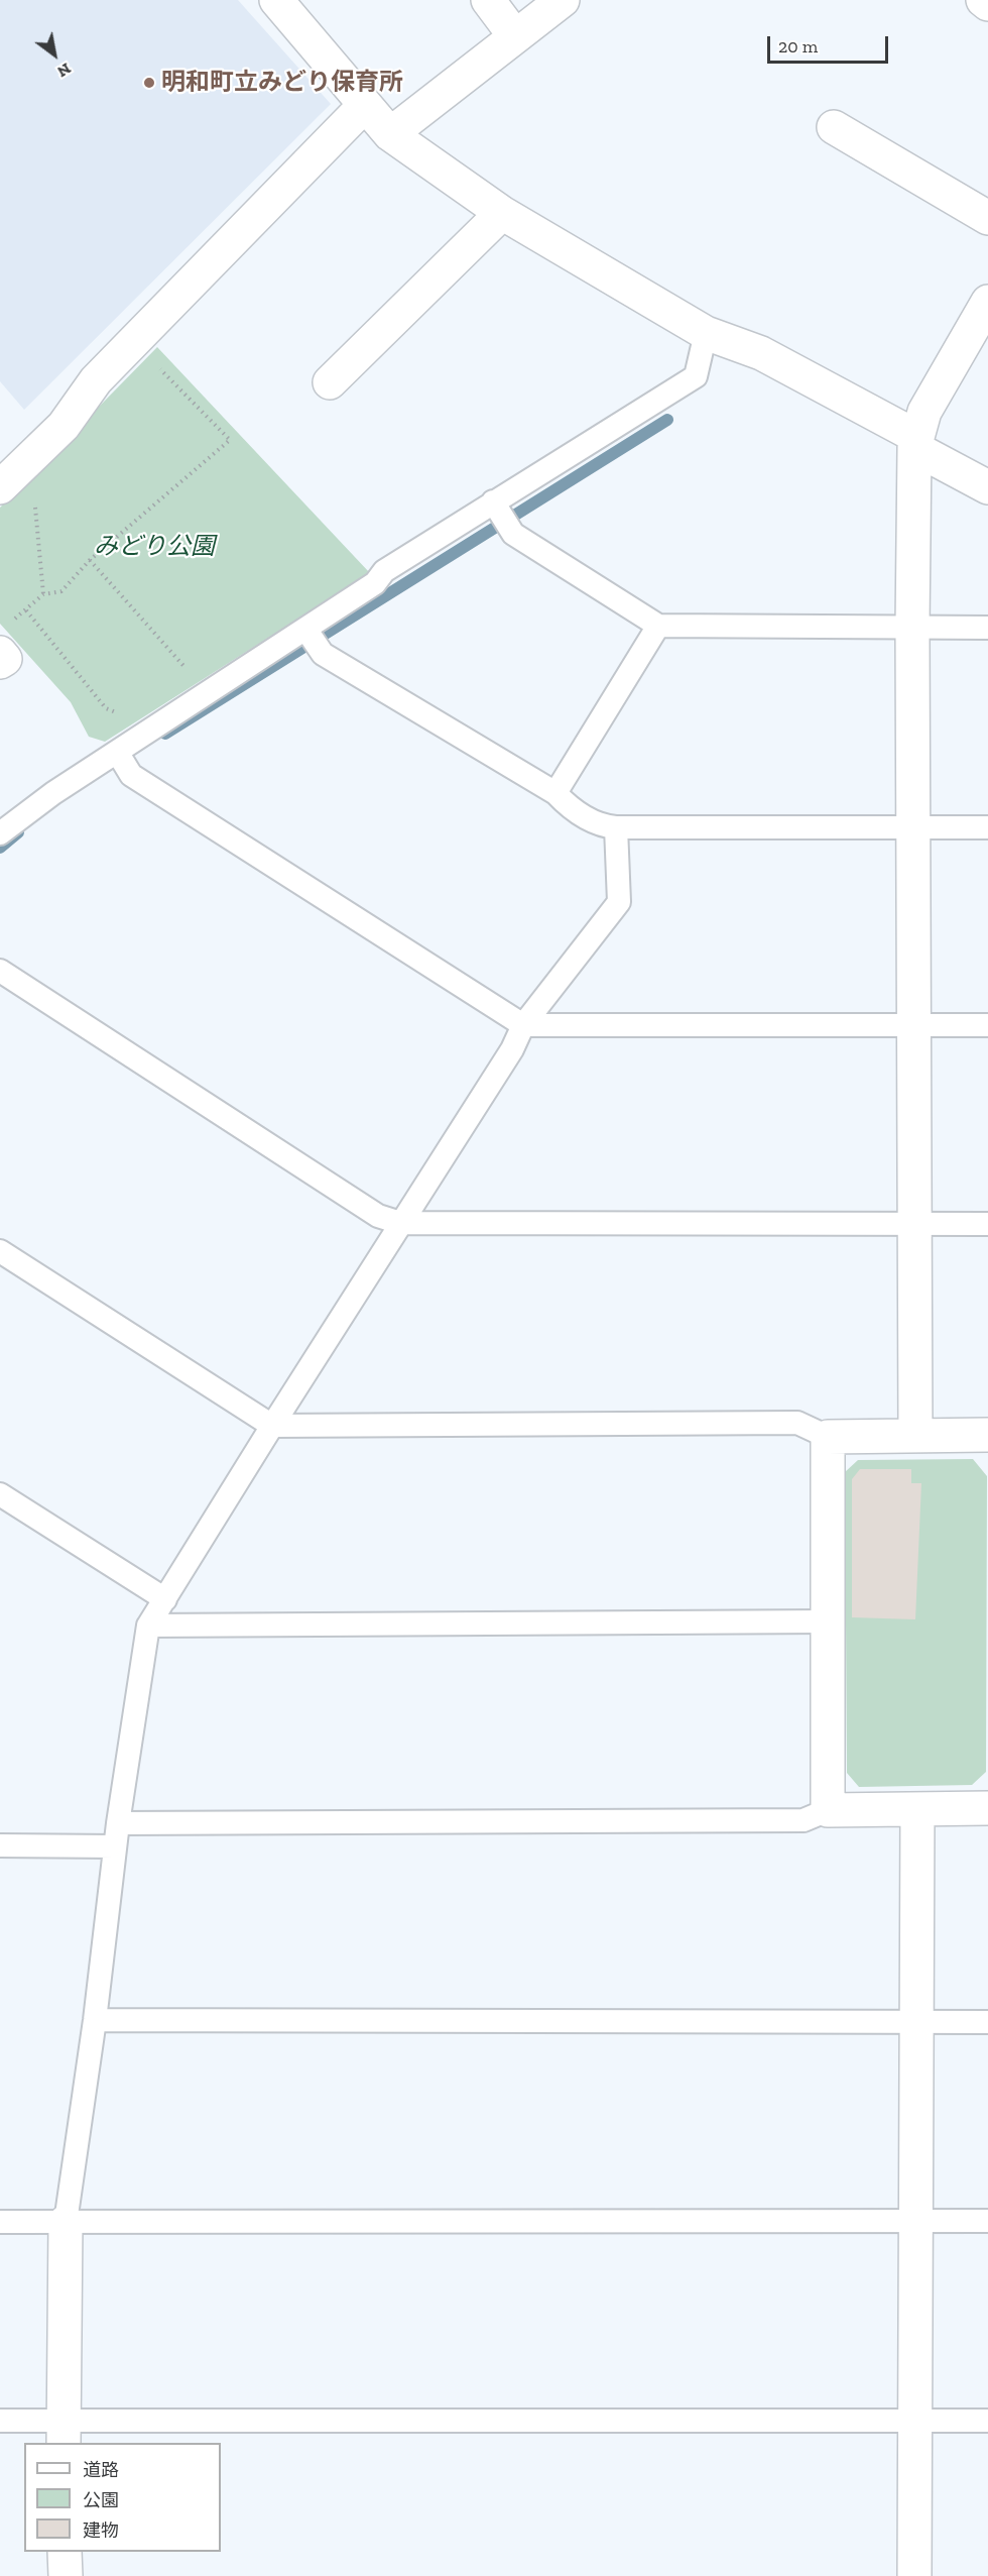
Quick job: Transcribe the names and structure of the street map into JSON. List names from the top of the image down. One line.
{"parks":["みどり公園"],"places":["明和町立みどり保育所"],"legend":["道路","公園","建物"],"scale_bar":"20 m","north":"bottom right"}
